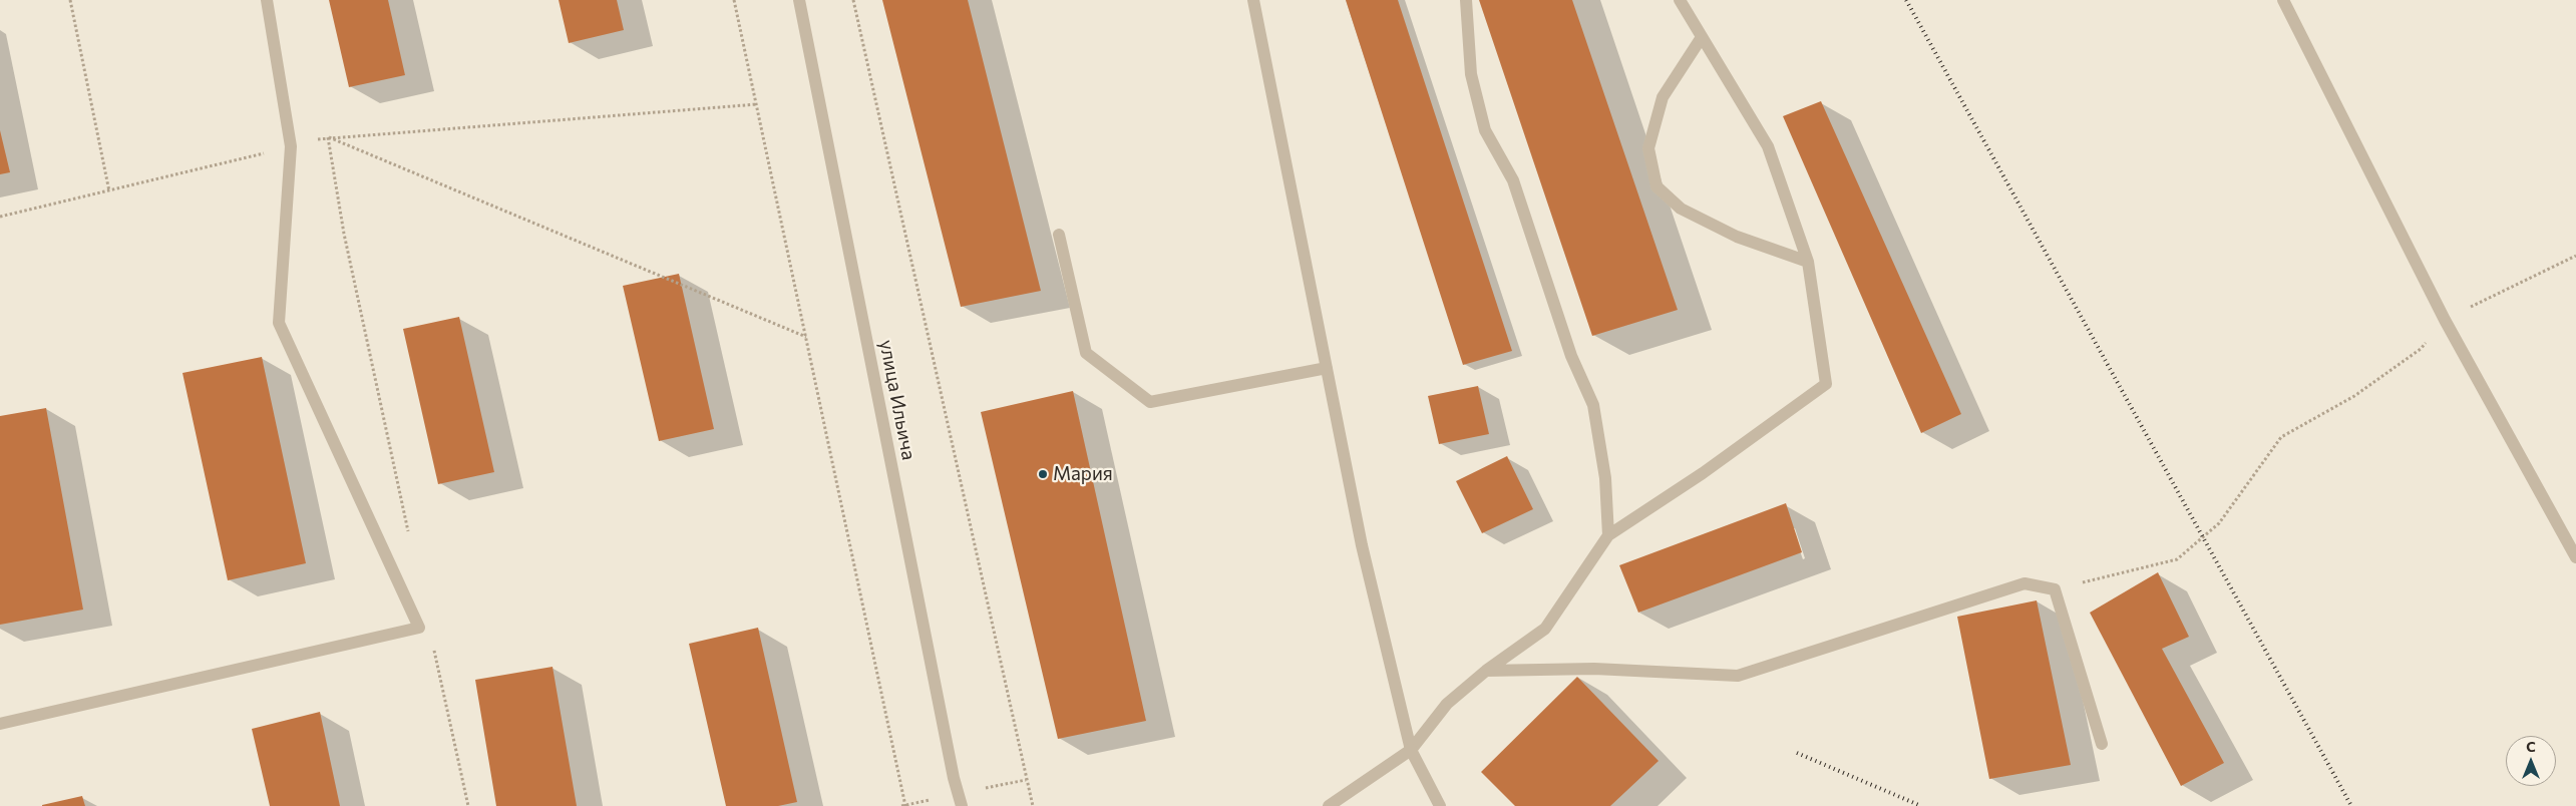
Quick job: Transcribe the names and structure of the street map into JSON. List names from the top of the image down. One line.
{"streets":{"street":["улица Ильича"]},"places":["Мария"],"north":"top"}
